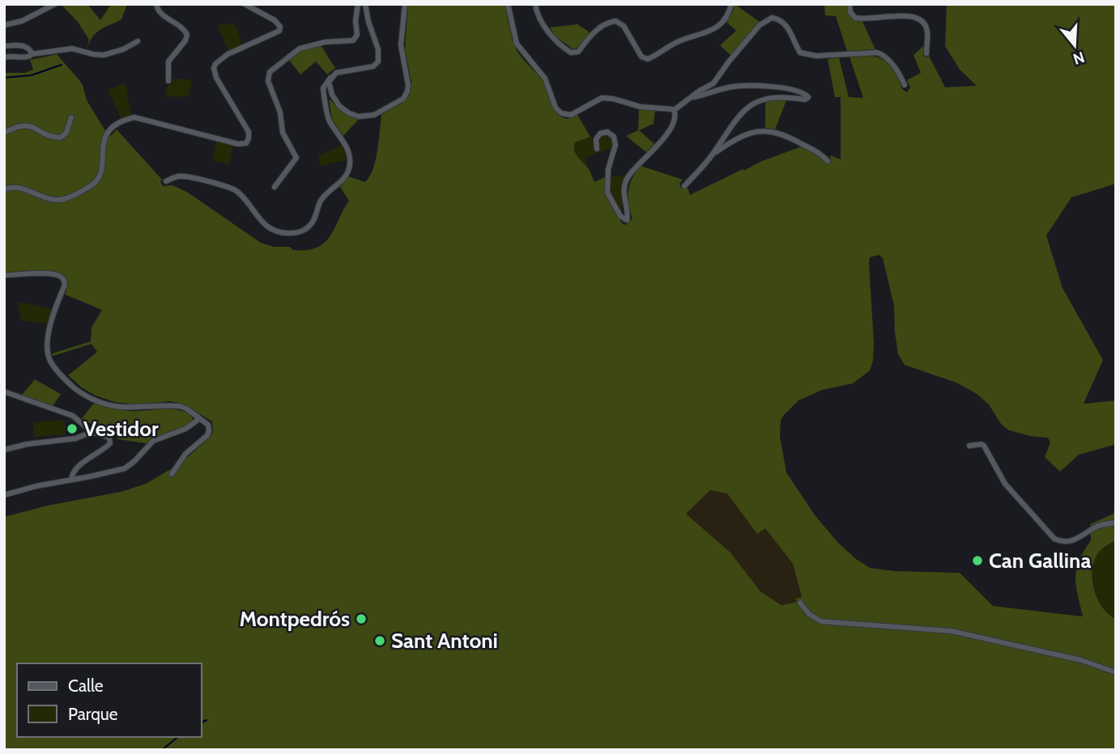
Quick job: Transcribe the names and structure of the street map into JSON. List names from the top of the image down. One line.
{"places":["Vestidor","Can Gallina","Montpedrós","Sant Antoni"],"legend":["Calle","Parque"],"north":"bottom"}
